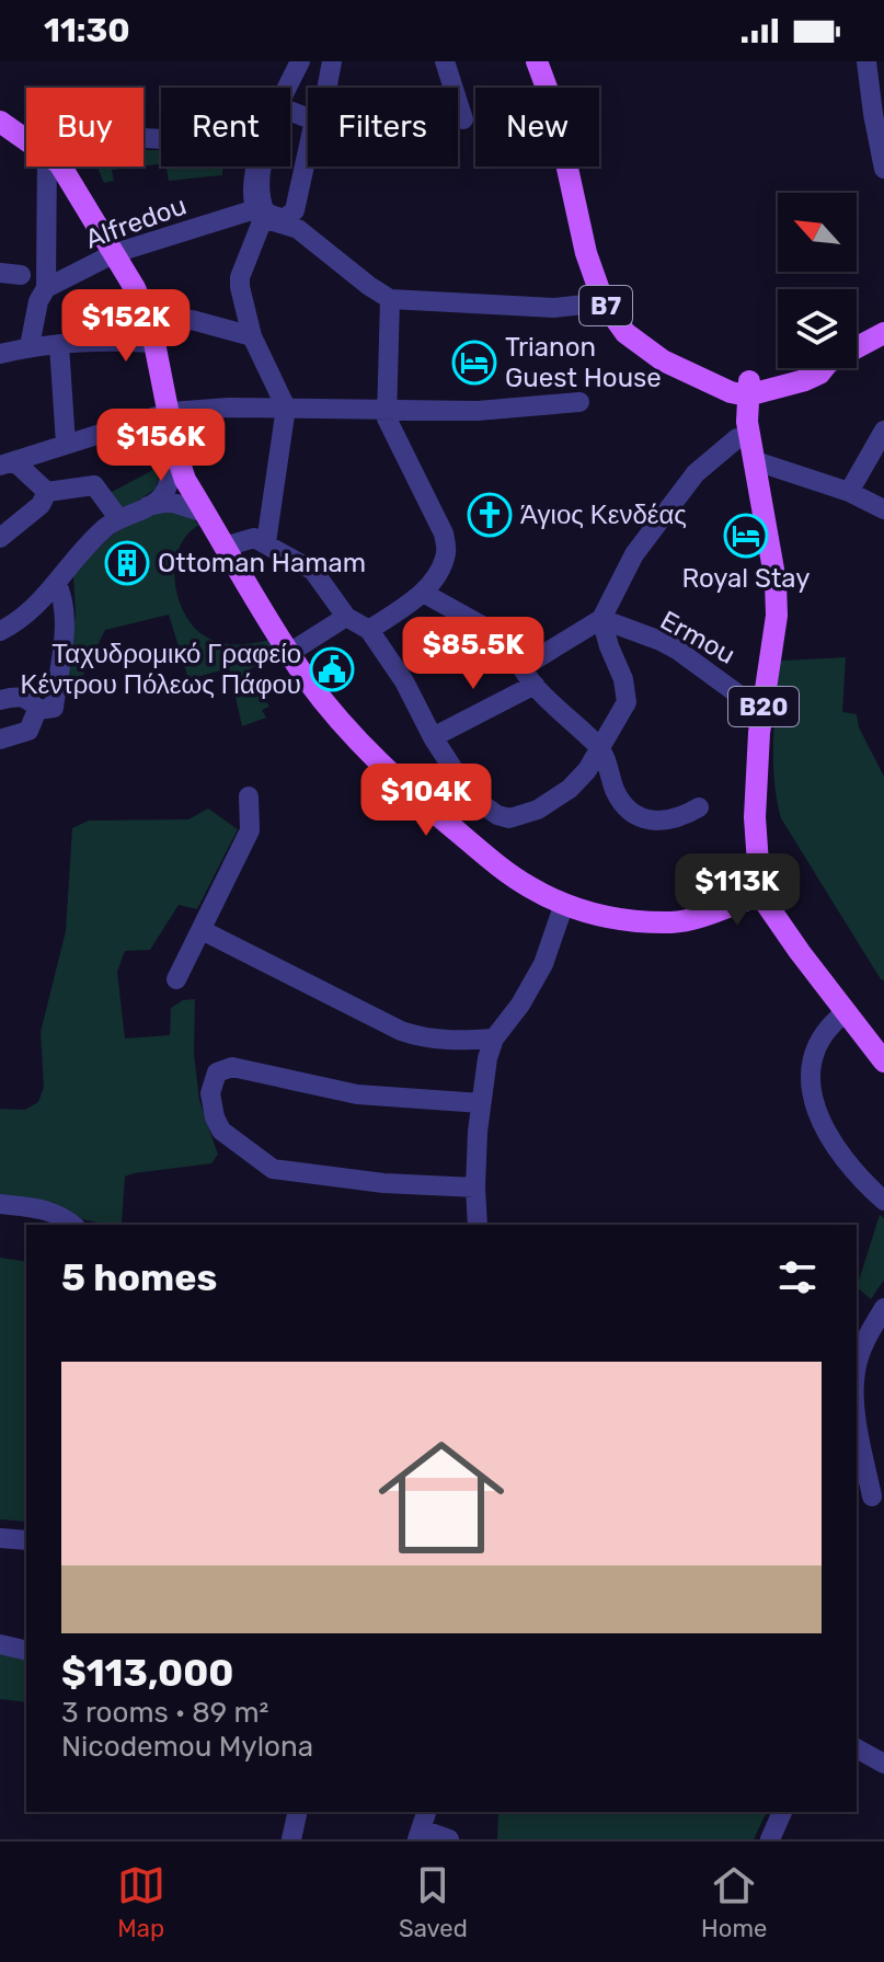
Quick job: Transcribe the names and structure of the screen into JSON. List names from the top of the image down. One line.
{"streets":{"main road":["B7","B20"],"street":["Alfredou","Ermou"]},"crossings":[["B7","B20"],["Ermou","B20"]],"places":{"hotel":["Trianon Guest House","Royal Stay"],"church":["Άγιος Κενδέας"],"building":["Ottoman Hamam"],"public building":["Ταχυδρομικό Γραφείο Κέντρου Πόλεως Πάφου"]},"north":"top left","page":{"status":"11:30","chip":["Buy","Rent","Filters","New"],"price":["$152K","$156K","$85.5K","$104K","$113K"],"heading":"5 homes","list":[{"name":"$113,000","note":"3 rooms · 89 m² · Nicodemou Mylona"}],"tabs":["Map","Saved","Home"]}}
